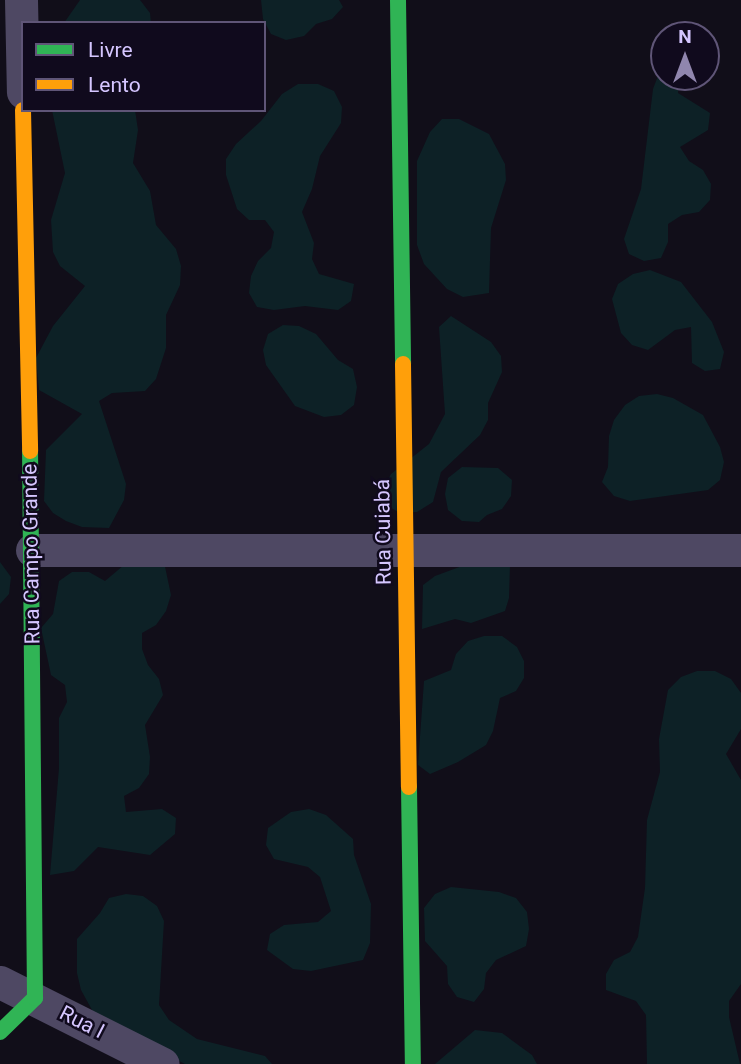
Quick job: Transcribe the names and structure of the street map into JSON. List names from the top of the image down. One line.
{"streets":{"street":["Rua Cuiabá","Rua Campo Grande","Rua I"]},"crossings":[["Rua Campo Grande","Rua I"]],"legend":["Livre","Lento"],"north":"top"}
